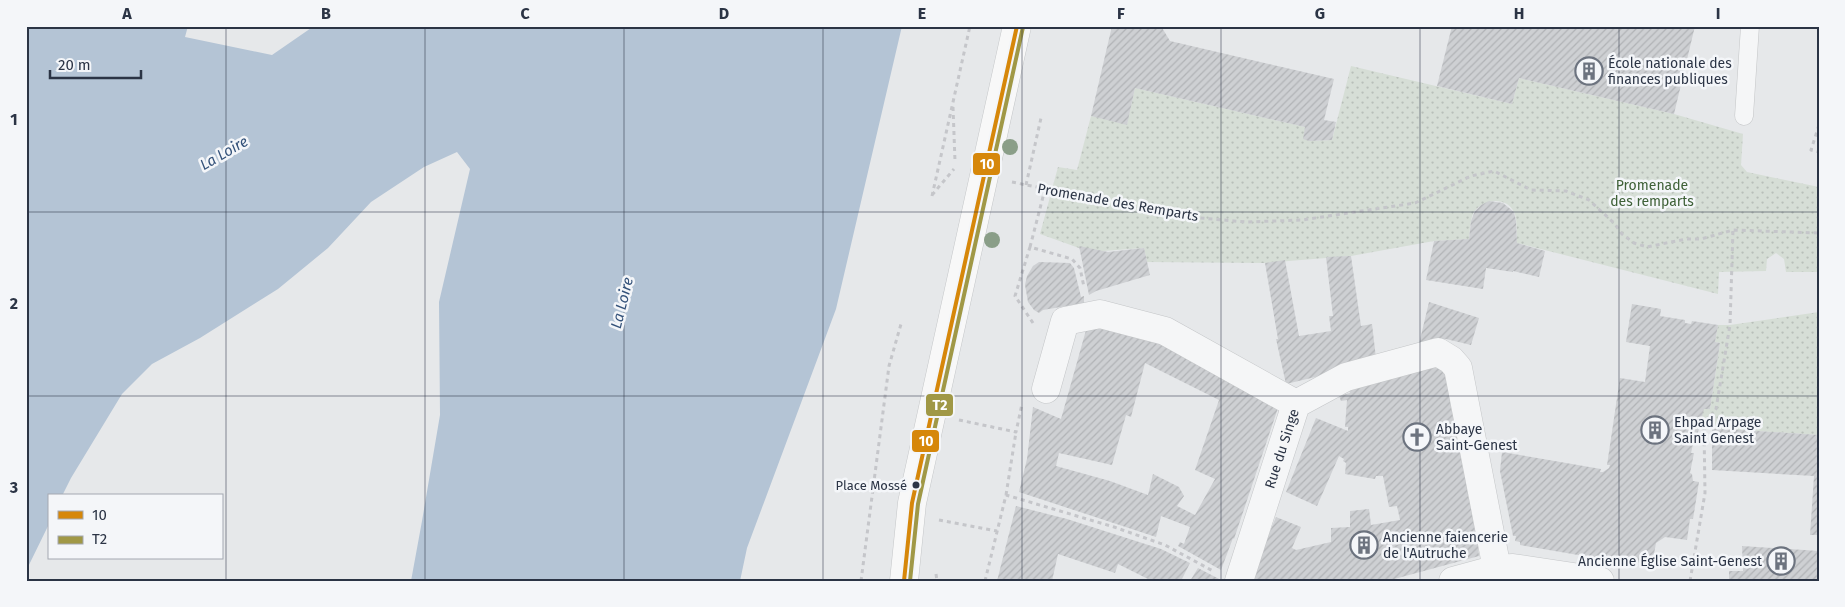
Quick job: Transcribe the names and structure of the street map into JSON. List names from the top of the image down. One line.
{"streets":{"street":["Rue du Singe"],"path":["Promenade des Remparts"]},"water":["La Loire"],"parks":["Promenade des remparts"],"places":{"building":["École nationale des finances publiques","Ehpad Arpage Saint Genest","Ancienne faiencerie de l'Autruche","Ancienne Église Saint-Genest"],"church":["Abbaye Saint-Genest"],"other":["Place Mossé"]},"lines":["transit line 10","transit line T2"],"legend":["10","T2"],"scale_bar":"20 m","grid":{"columns":["A","B","C","D","E","F","G","H","I"],"rows":["1","2","3"]}}
